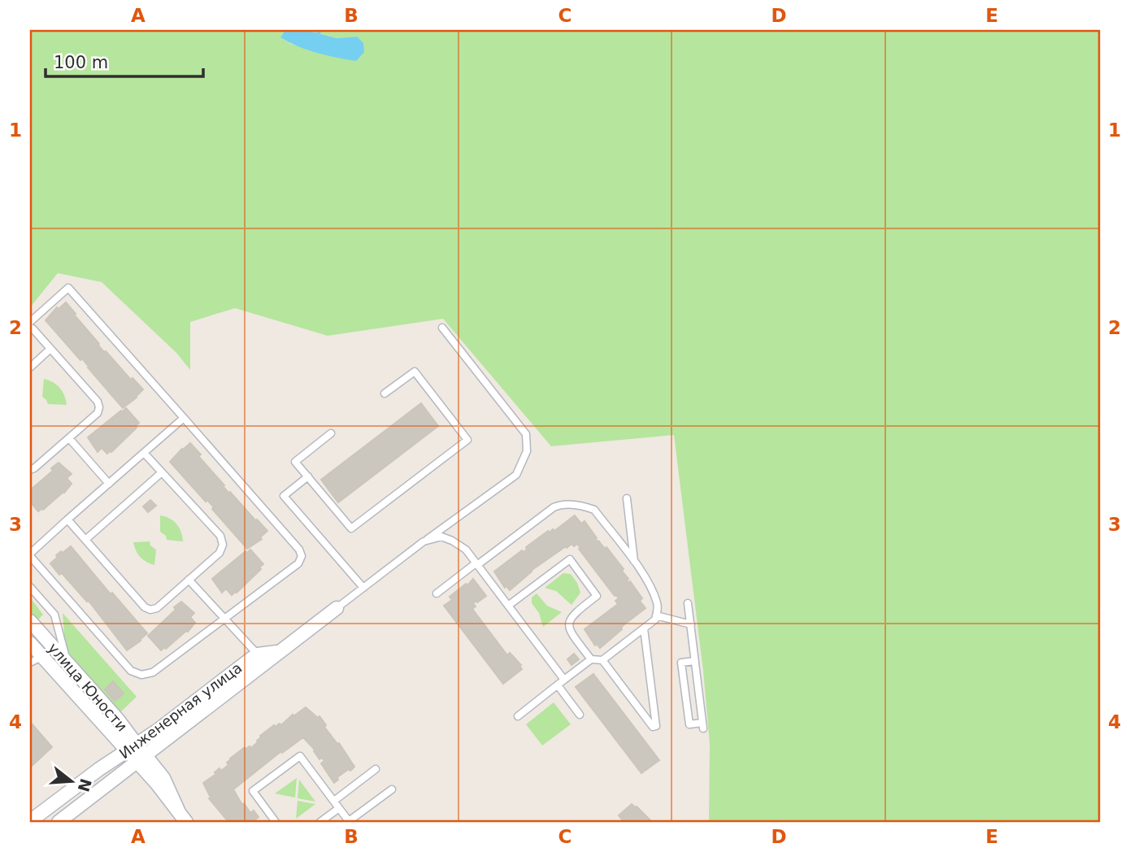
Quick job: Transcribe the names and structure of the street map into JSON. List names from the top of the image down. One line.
{"streets":{"street":["улица Юности","Инженерная улица"]},"crossings":[["улица Юности","Инженерная улица"]],"scale_bar":"100 m","north":"right","grid":{"columns":["A","B","C","D","E"],"rows":["1","2","3","4"]}}
